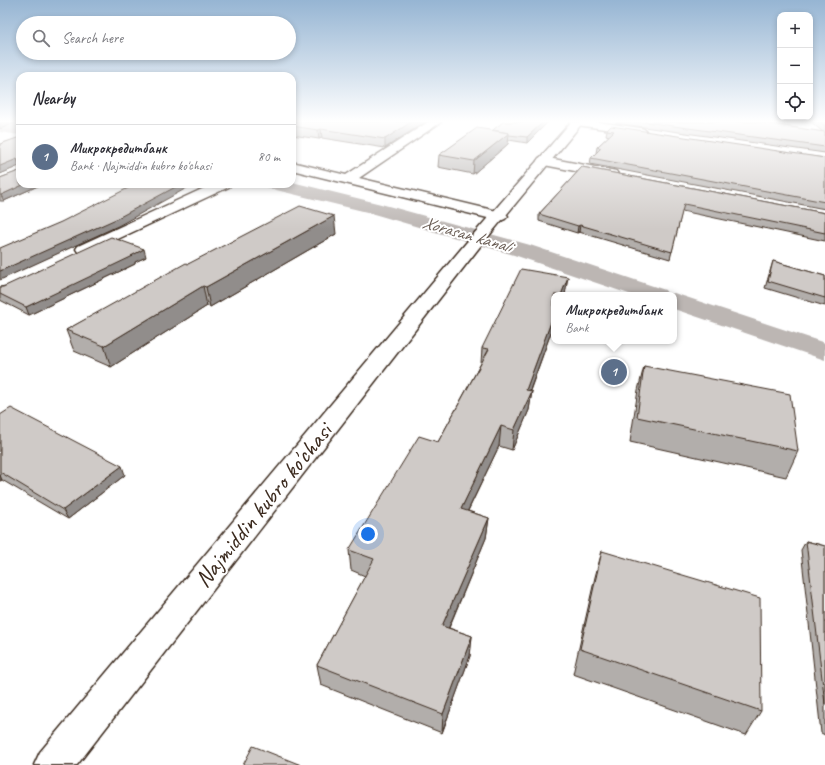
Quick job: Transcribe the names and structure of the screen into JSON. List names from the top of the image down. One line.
{"streets":{"main road":["Najmiddin kubro ko'chasi"]},"water":["Xorasan kanali"],"page":{"map_buttons":["+","−"],"search":"Search here","heading":"Nearby","list":[{"mark":"1","name":"Микрокредитбанк","note":"Bank · Najmiddin kubro ko'chasi","value":"80 m"}],"popup":["Микрокредитбанк","Bank"],"pins":"1"}}
